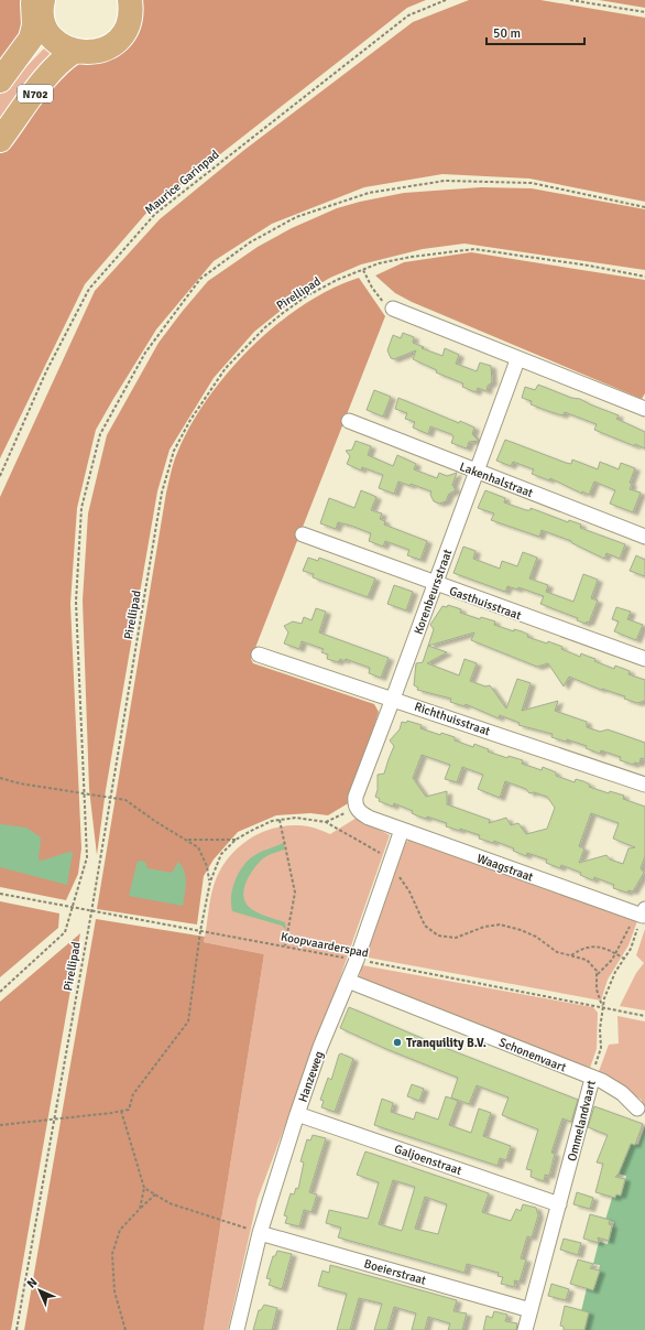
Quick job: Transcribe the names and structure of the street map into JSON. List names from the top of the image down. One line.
{"streets":{"highway":["N702"],"street":["Lakenhalstraat","Korenbeursstraat","Gasthuisstraat","Richthuisstraat","Waagstraat","Schonenvaart","Hanzeweg","Ommelandvaart","Galjoenstraat","Boeierstraat"],"path":["Maurice Garinpad","Pirellipad","Koopvaarderspad"]},"crossings":[["Pirellipad","Koopvaarderspad"],["Lakenhalstraat","Korenbeursstraat"],["Korenbeursstraat","Gasthuisstraat"],["Korenbeursstraat","Richthuisstraat"],["Korenbeursstraat","Waagstraat"],["Waagstraat","Hanzeweg"],["Waagstraat","Ommelandvaart"],["Koopvaarderspad","Hanzeweg"],["Koopvaarderspad","Ommelandvaart"],["Schonenvaart","Hanzeweg"],["Schonenvaart","Ommelandvaart"],["Hanzeweg","Galjoenstraat"],["Hanzeweg","Boeierstraat"],["Ommelandvaart","Galjoenstraat"],["Ommelandvaart","Boeierstraat"]],"places":["Tranquility B.V."],"scale_bar":"50 m","north":"top left"}
